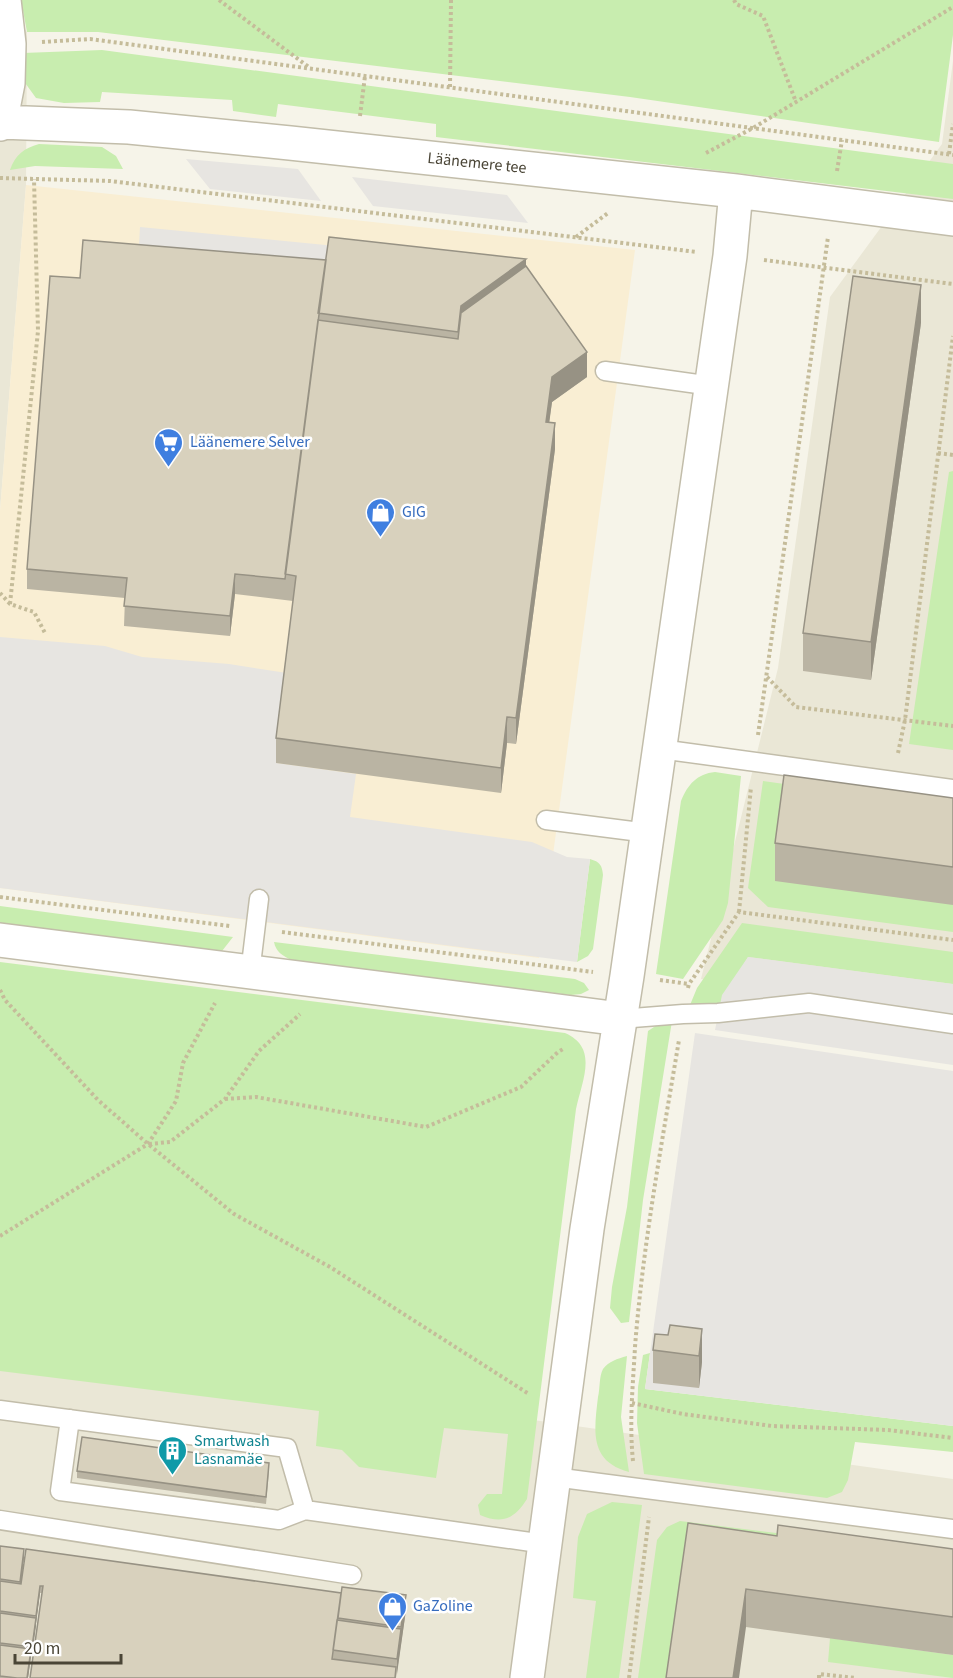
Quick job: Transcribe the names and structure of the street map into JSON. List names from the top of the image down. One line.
{"streets":{"street":["Läänemere tee"]},"places":{"supermarket":["Läänemere Selver"],"shop":["GIG","GaZoline"],"building":["Smartwash Lasnamäe"]},"scale_bar":"20 m"}
